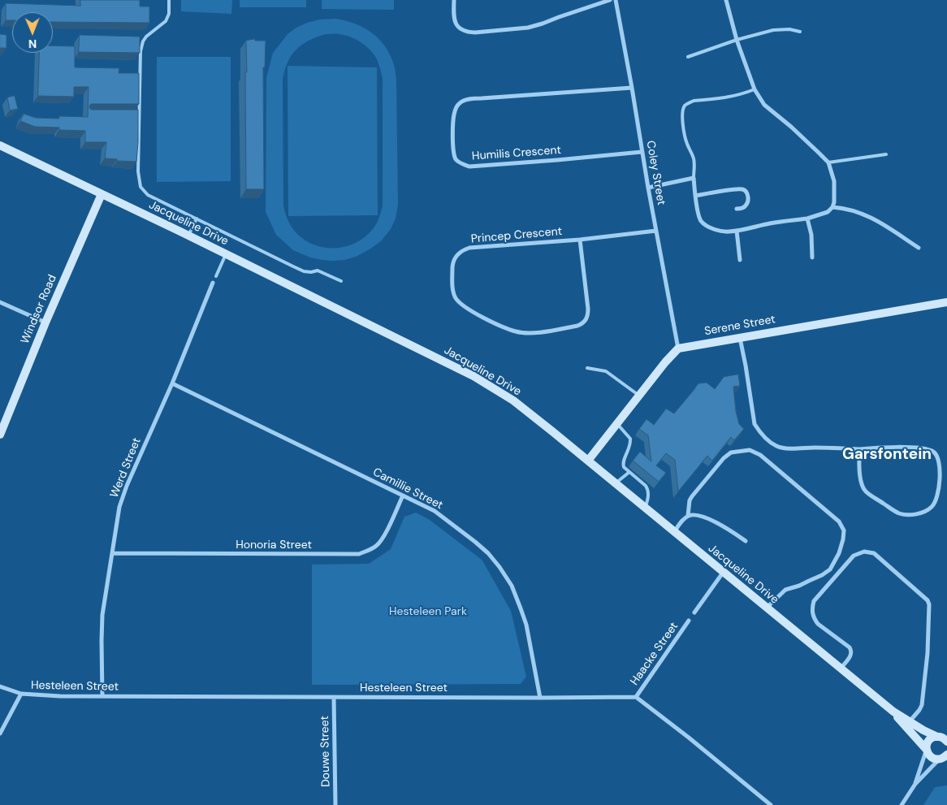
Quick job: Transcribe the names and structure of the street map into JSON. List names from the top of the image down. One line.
{"streets":{"street":["Humilis Crescent","Coley Street","Jacqueline Drive","Princep Crescent","Windsor Road","Serene Street","Werd Street","Camillie Street","Honoria Street","Haacke Street","Hesteleen Street","Douwe Street"]},"crossings":[["Humilis Crescent","Coley Street"],["Coley Street","Princep Crescent"],["Coley Street","Serene Street"],["Jacqueline Drive","Windsor Road"],["Werd Street","Camillie Street"],["Werd Street","Honoria Street"],["Werd Street","Hesteleen Street"],["Camillie Street","Honoria Street"],["Camillie Street","Hesteleen Street"],["Haacke Street","Hesteleen Street"],["Hesteleen Street","Douwe Street"]],"districts":["Garsfontein"],"parks":["Hesteleen Park"],"north":"bottom"}
